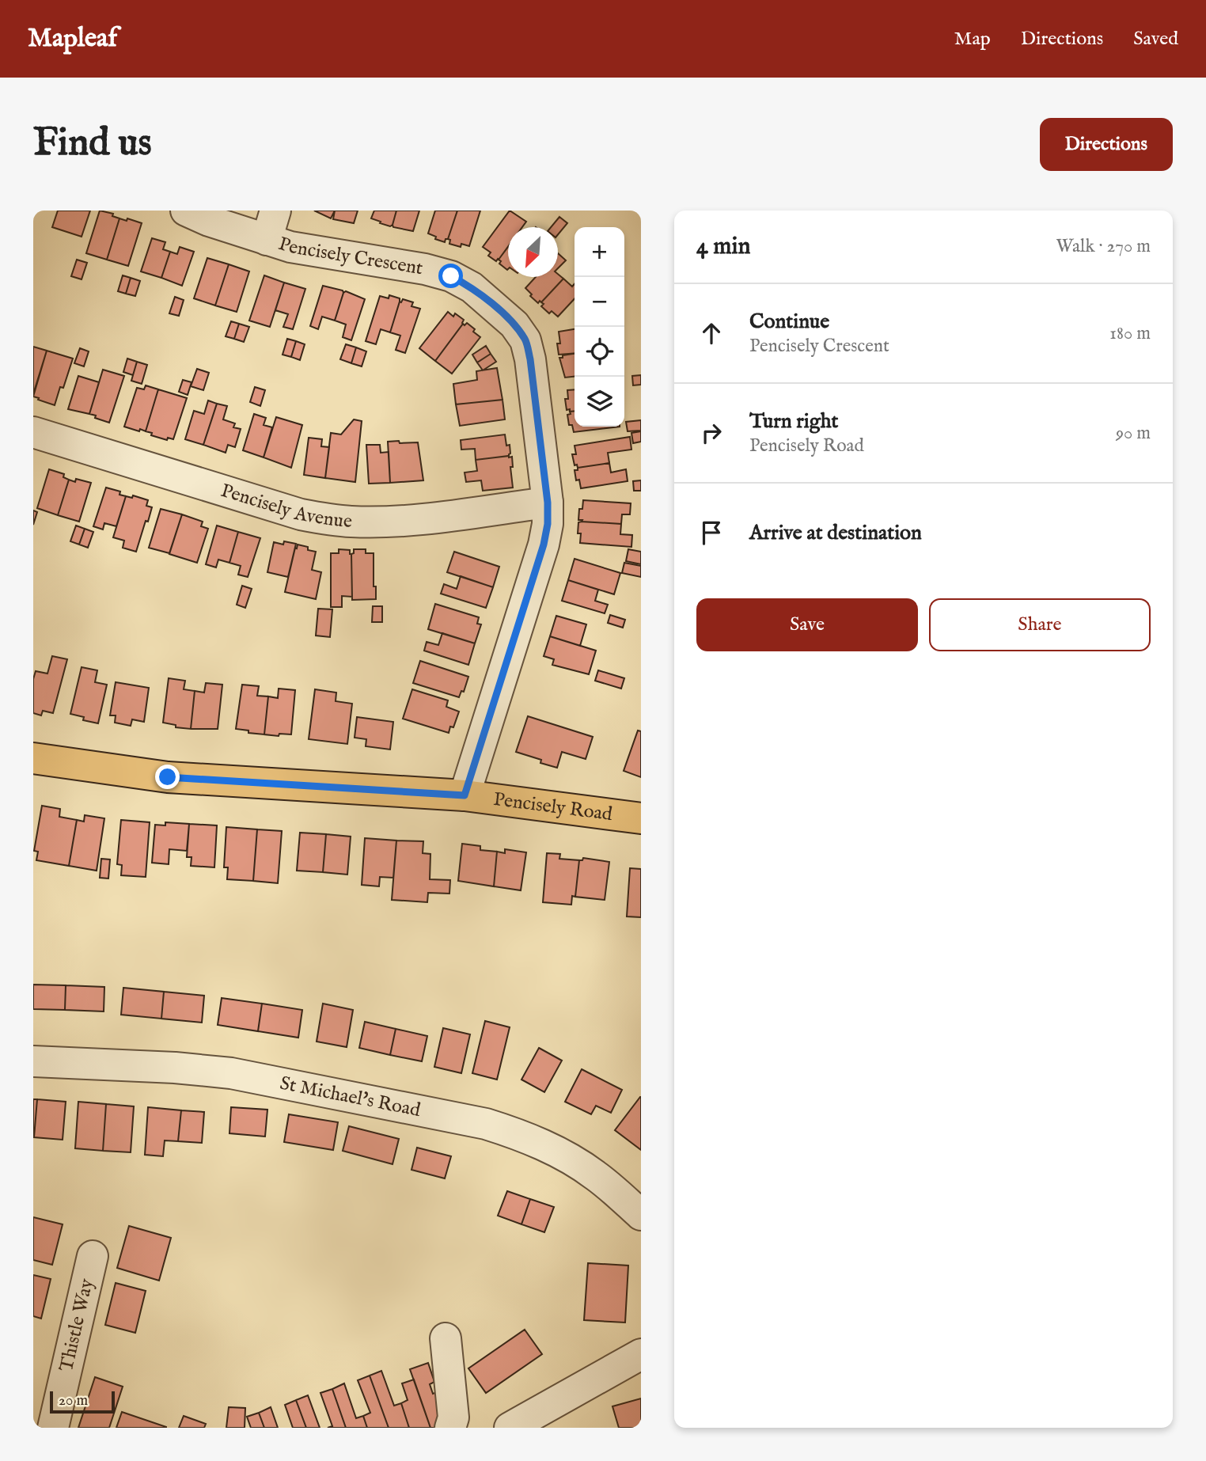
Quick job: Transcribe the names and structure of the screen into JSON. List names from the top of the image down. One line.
{"streets":{"main road":["Pencisely Road"],"street":["Pencisely Crescent","Pencisely Avenue","St Michael's Road","Thistle Way"]},"crossings":[["Pencisely Crescent","Pencisely Avenue"],["Pencisely Crescent","Pencisely Road"]],"scale_bar":"20 m","north":"bottom left","page":{"header":"Mapleaf","nav":["Map","Directions","Saved"],"buttons":["Directions",["Save","Share"]],"title":"Find us","heading":["4 min","Walk · 270 m"],"map_buttons":["+","−"],"list":[["Continue","Pencisely Crescent","180 m"],["Turn right","Pencisely Road","90 m"],"Arrive at destination"],"scale":"20 m"}}
